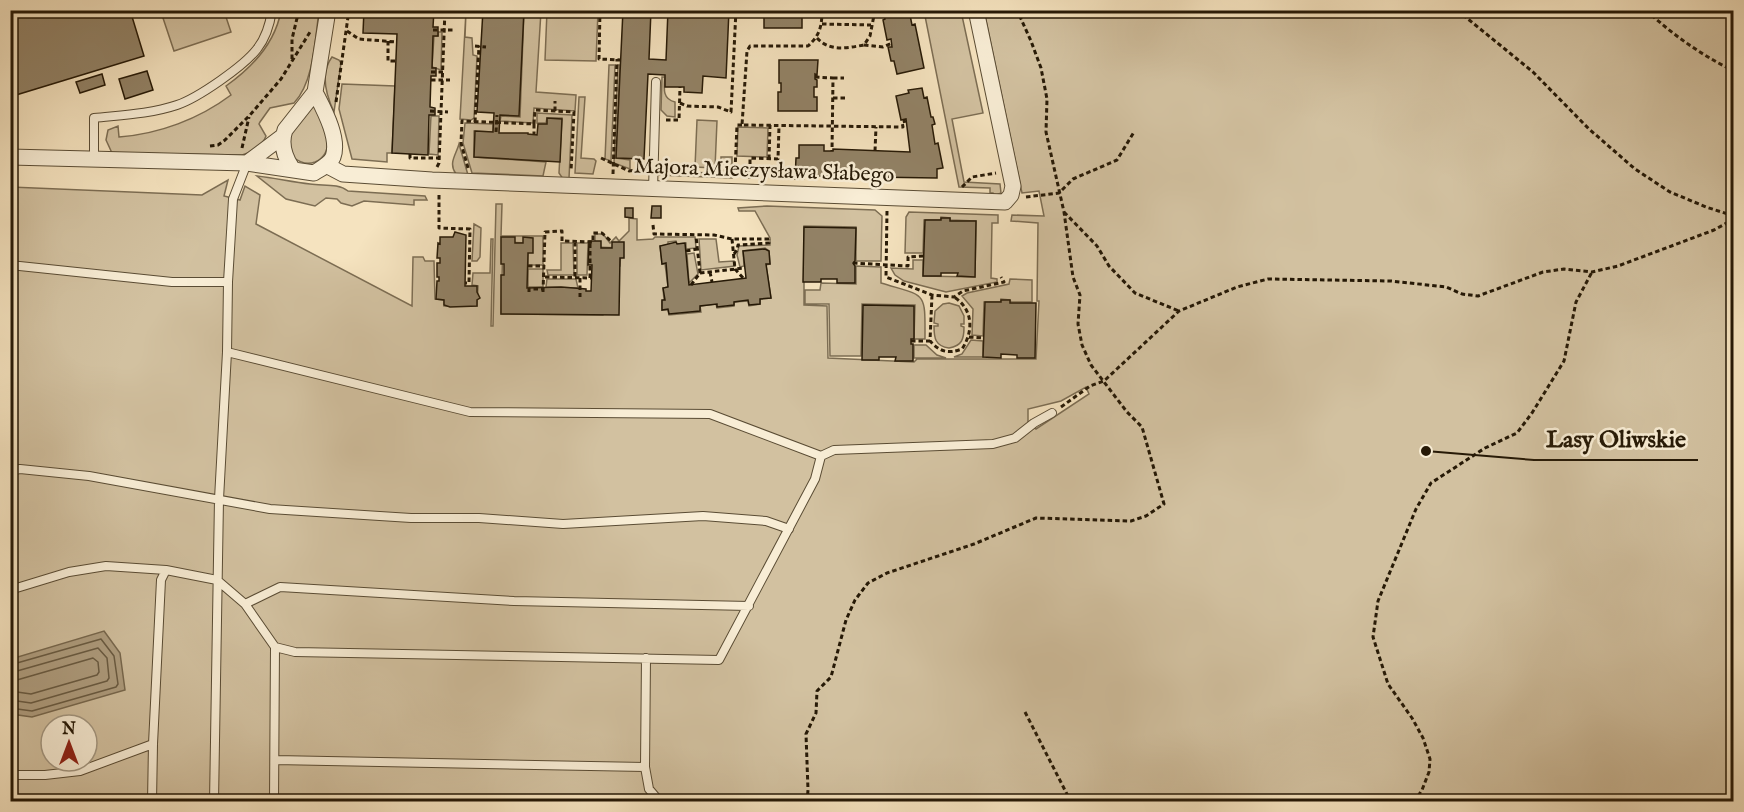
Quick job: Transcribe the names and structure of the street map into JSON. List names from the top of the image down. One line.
{"streets":{"street":["Majora Mieczysława Słabego"]},"places":["Lasy Oliwskie"],"north":"top"}
